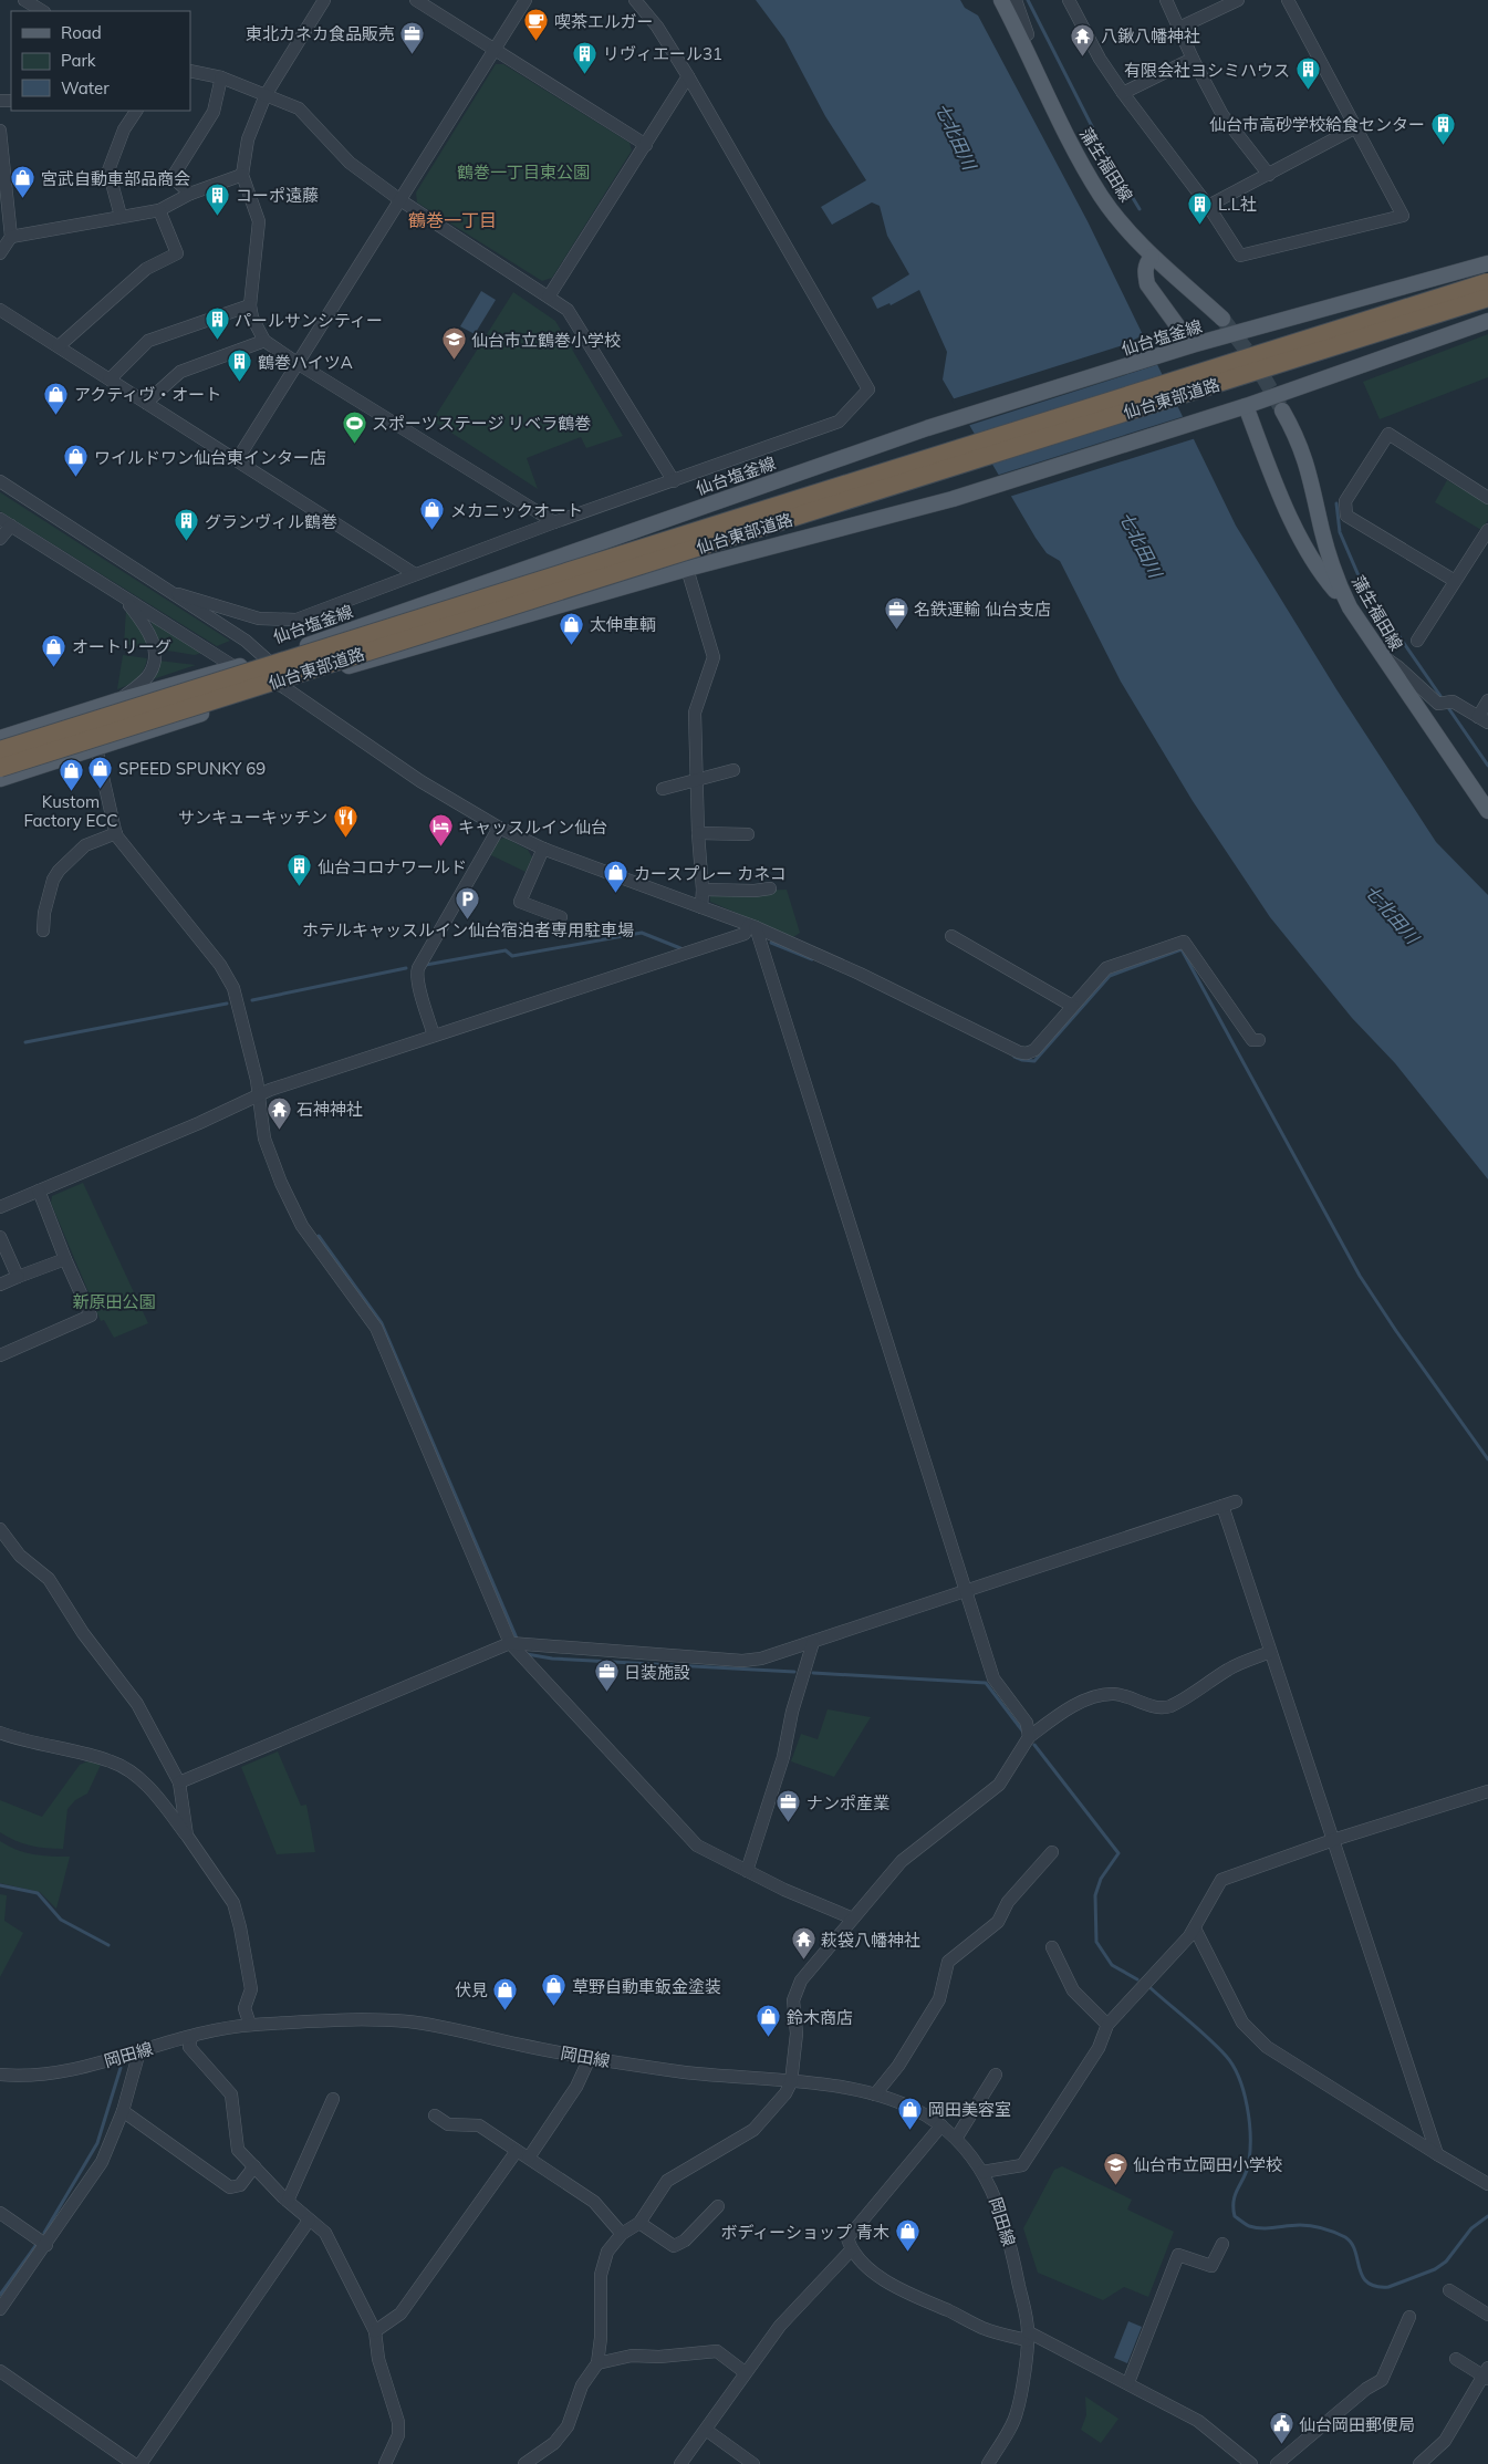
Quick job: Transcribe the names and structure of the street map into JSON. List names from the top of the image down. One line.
{"streets":{"highway":["仙台東部道路"],"main road":["蒲生福田線","仙台塩釜線"],"street":["岡田線"]},"districts":["鶴巻一丁目"],"water":["七北田川"],"parks":["鶴巻一丁目東公園","新原田公園"],"places":{"cafe":["喫茶エルガー"],"office":["東北カネカ食品販売","名鉄運輸 仙台支店","日装施設","ナンポ産業"],"temple":["八鍬八幡神社","石神神社","萩袋八幡神社"],"building":["リヴィエール31","有限会社ヨシミハウス","仙台市高砂学校給食センター","コーポ遠藤","L.L社","パールサンシティー","鶴巻ハイツA","グランヴィル鶴巻","仙台コロナワールド"],"shop":["宮武自動車部品商会","アクティヴ・オート","ワイルドワン仙台東インター店","メカニックオート","太伸車輌","オートリーグ","SPEED SPUNKY 69","Kustom Factory ECC","カースプレー カネコ","草野自動車鈑金塗装","伏見","鈴木商店","岡田美容室","ボディーショップ 青木"],"school or university":["仙台市立鶴巻小学校","仙台市立岡田小学校"],"sports":["スポーツステージ リベラ鶴巻"],"restaurant":["サンキューキッチン"],"hotel":["キャッスルイン仙台"],"parking":["ホテルキャッスルイン仙台宿泊者専用駐車場"],"public building":["仙台岡田郵便局"]},"legend":["Road","Park","Water"]}
